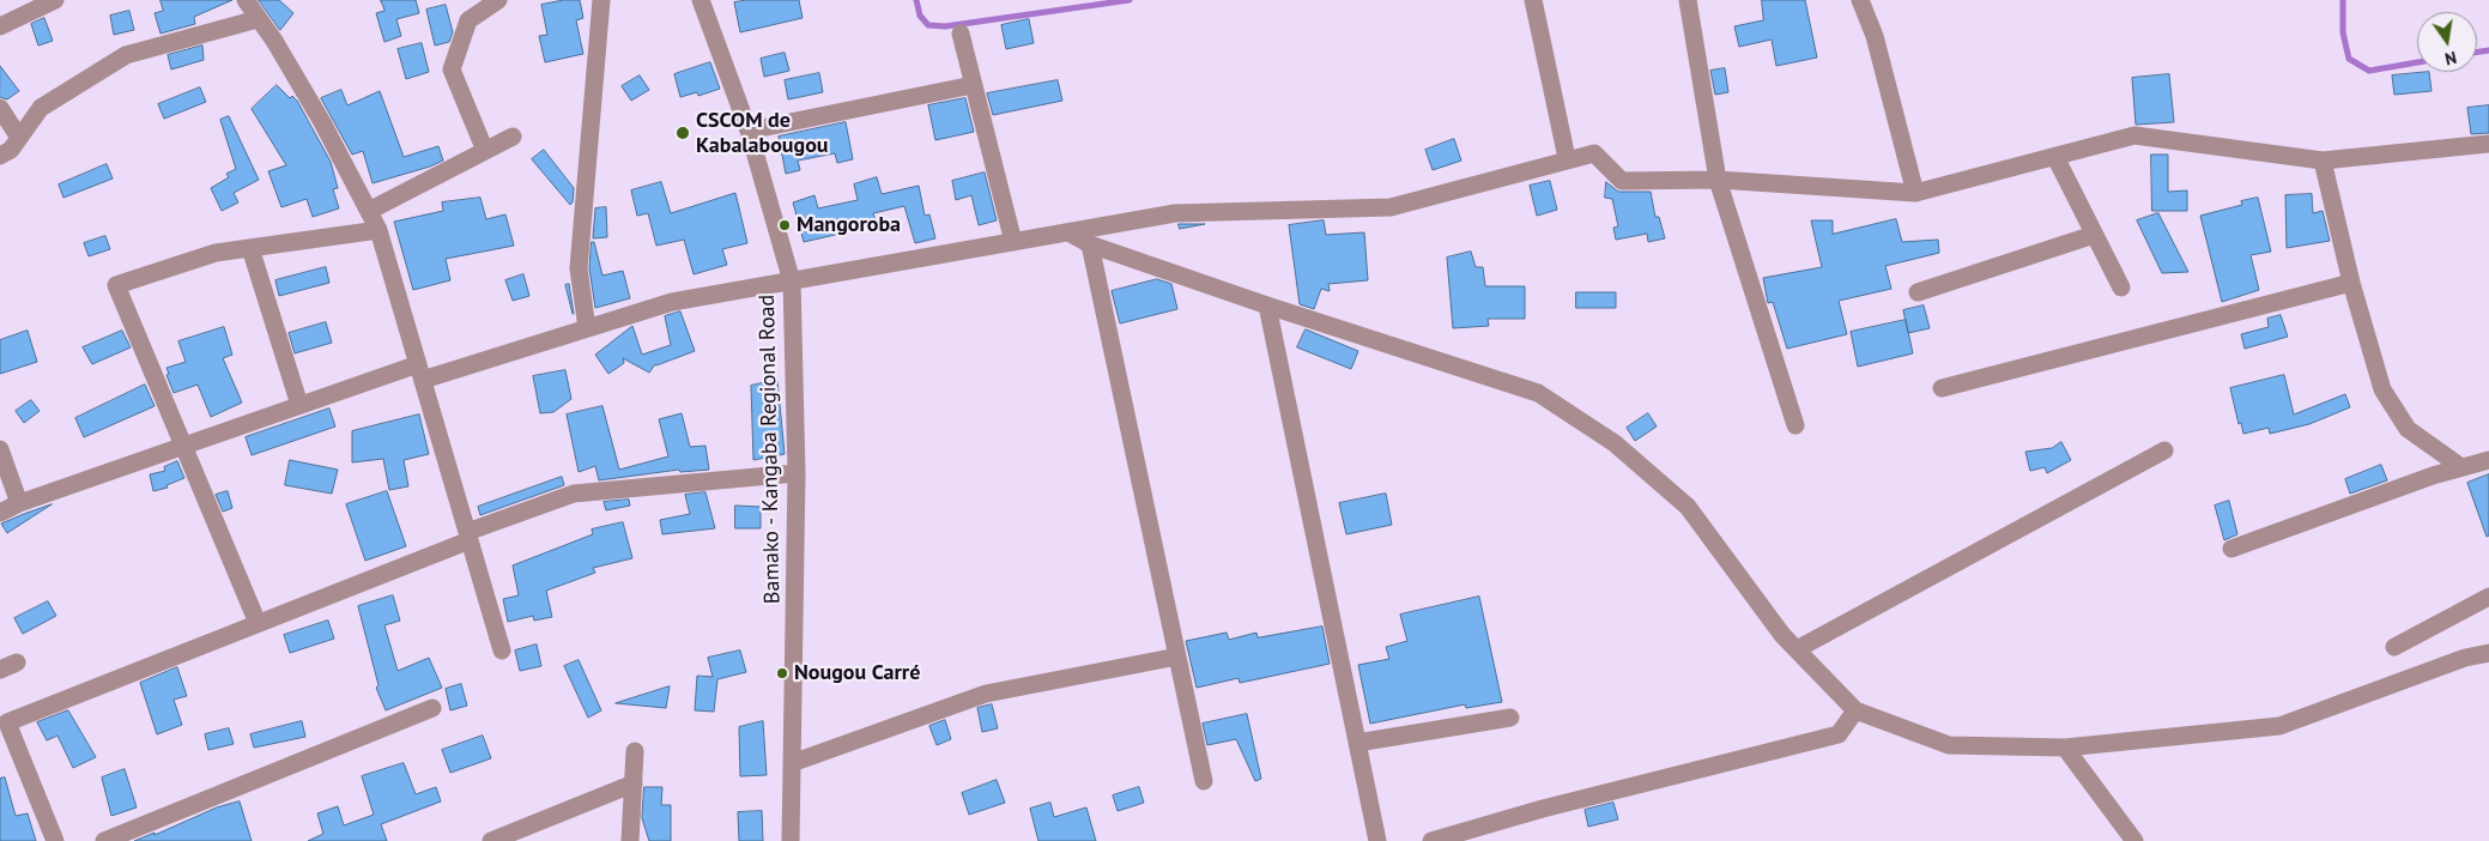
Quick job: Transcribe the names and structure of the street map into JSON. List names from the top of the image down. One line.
{"streets":{"street":["Bamako - Kangaba Regional Road"]},"places":["CSCOM de Kabalabougou","Mangoroba","Nougou Carré"],"north":"bottom"}
